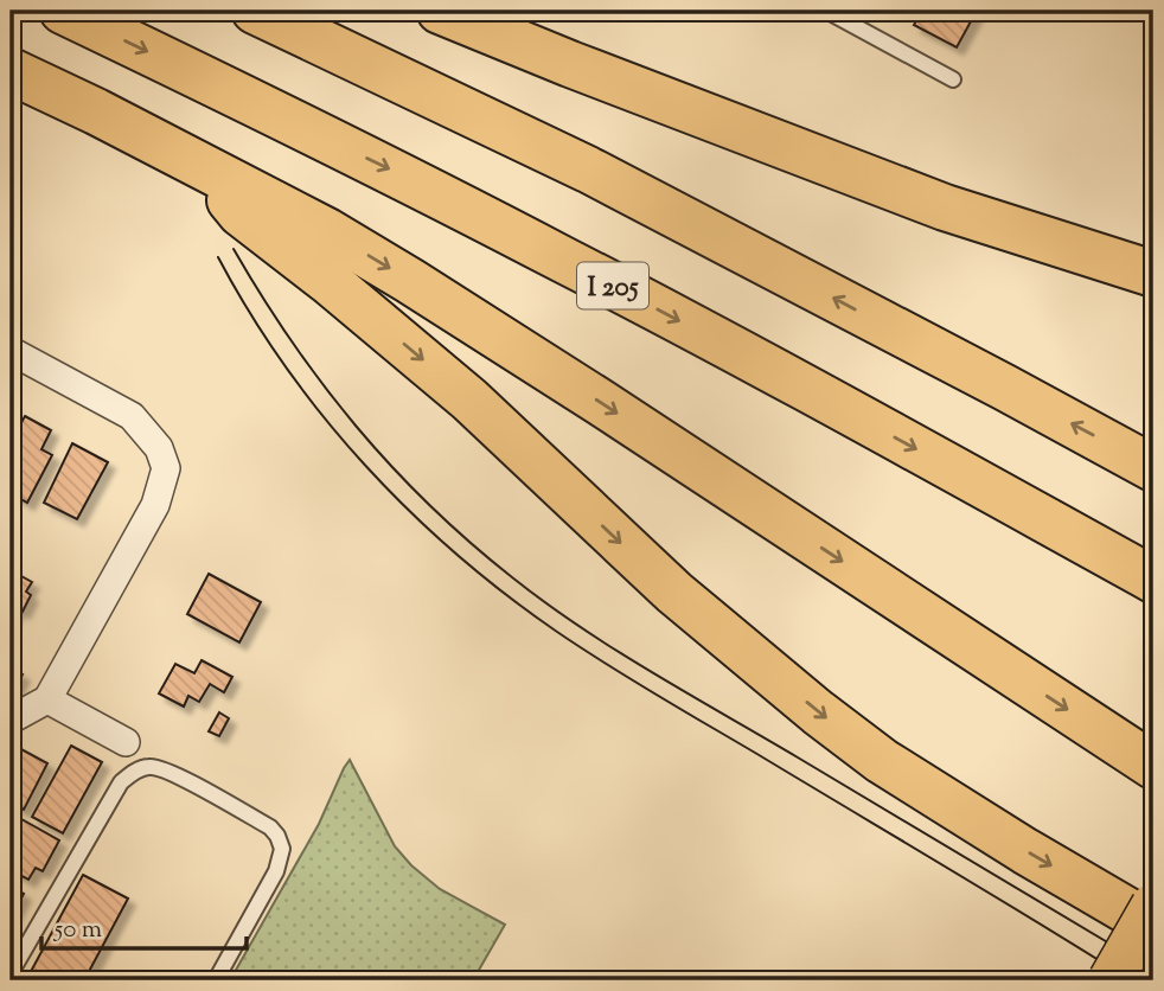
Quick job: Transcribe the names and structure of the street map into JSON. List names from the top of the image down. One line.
{"streets":{"highway":["I 205"]},"scale_bar":"50 m"}
